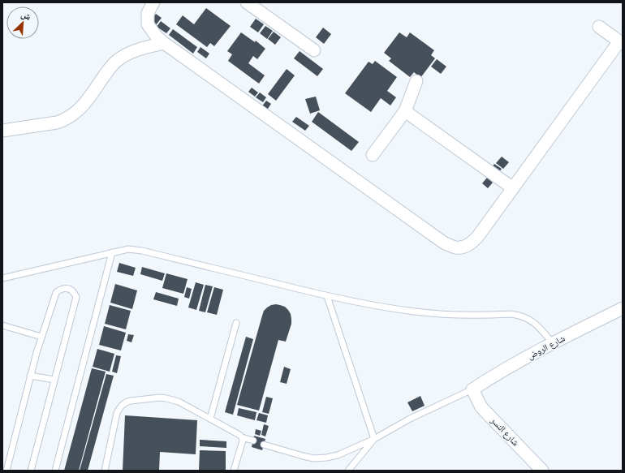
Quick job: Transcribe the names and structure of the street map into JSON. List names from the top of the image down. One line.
{"streets":{"street":["شارع الروض","شارع النسر"]},"crossings":[["شارع الروض","شارع النسر"]],"north":"top right"}
